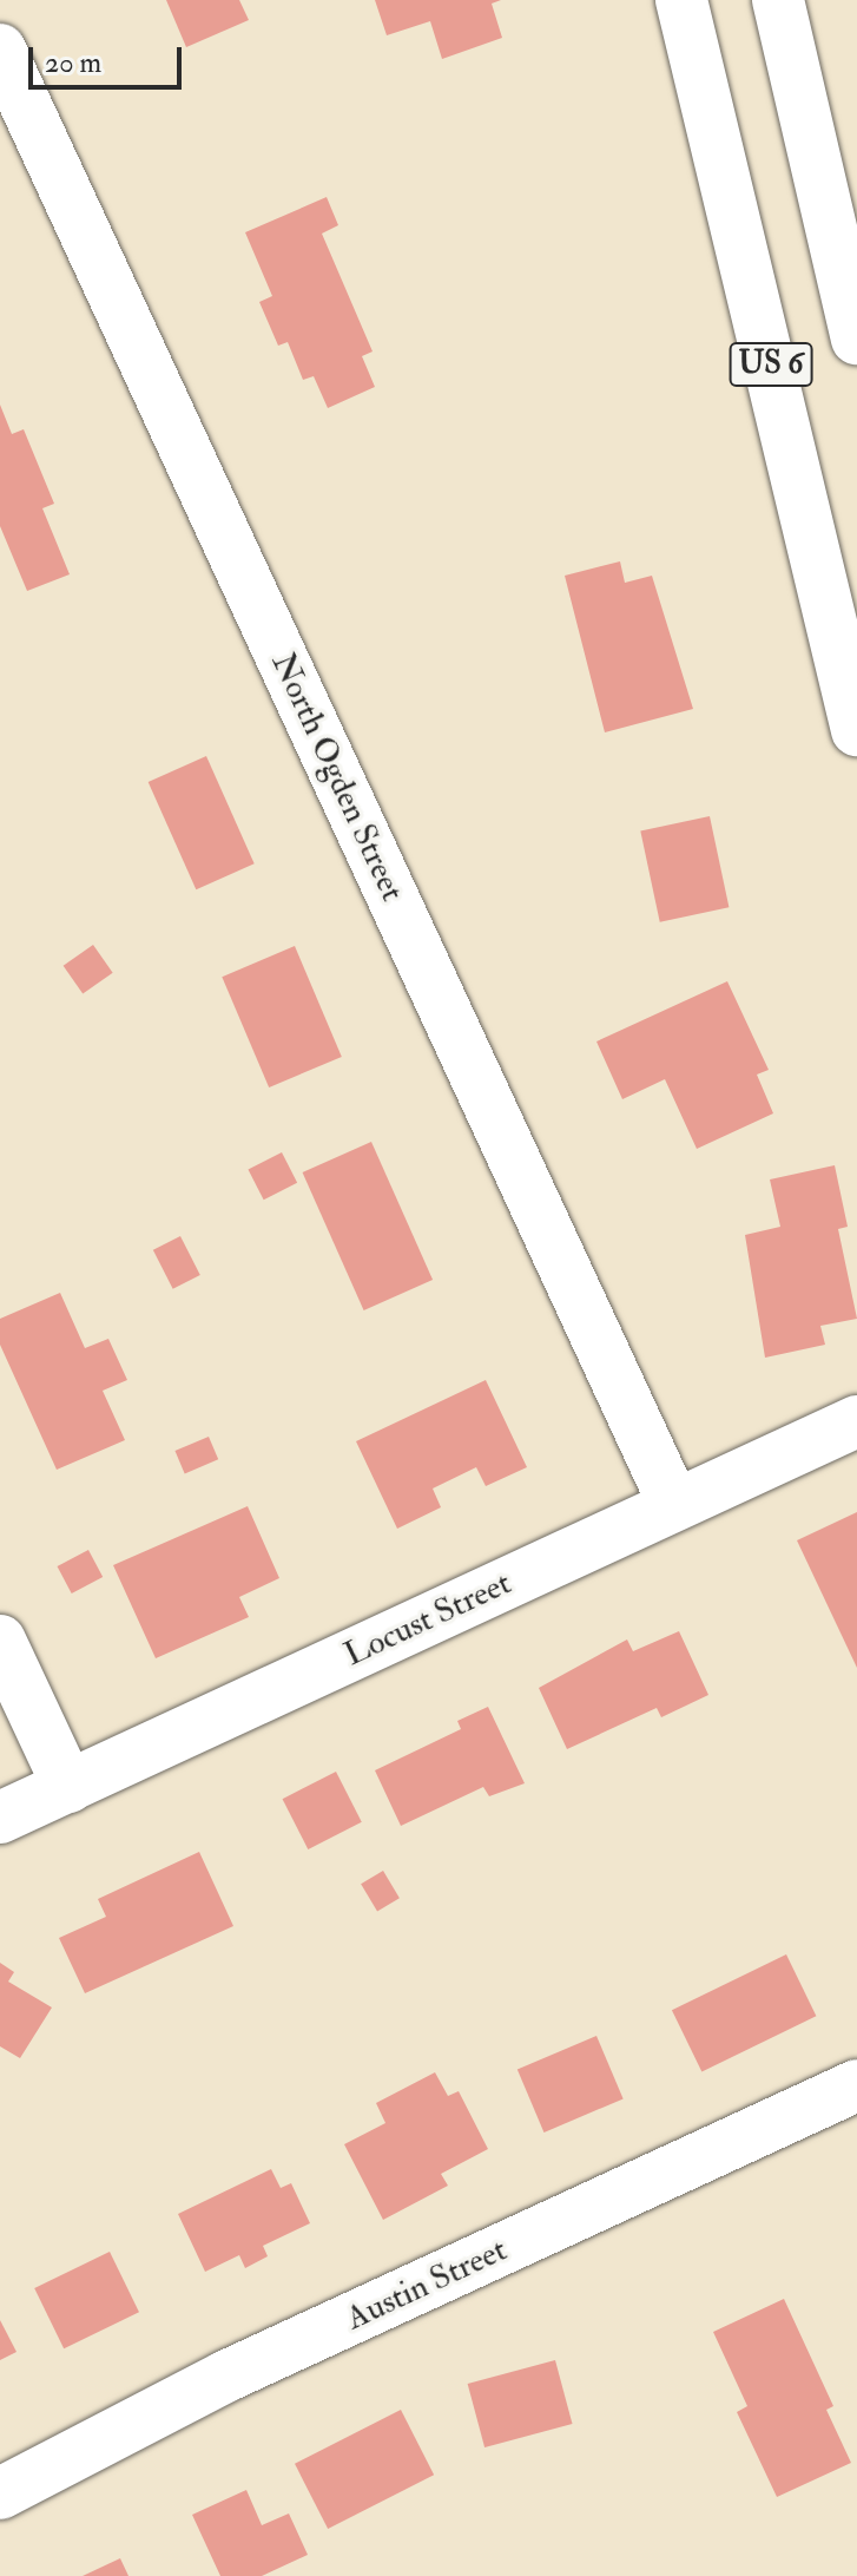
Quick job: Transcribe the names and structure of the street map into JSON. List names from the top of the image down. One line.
{"streets":{"street":["US 6","North Ogden Street","Locust Street","Austin Street"]},"crossings":[["North Ogden Street","Locust Street"]],"scale_bar":"20 m"}
